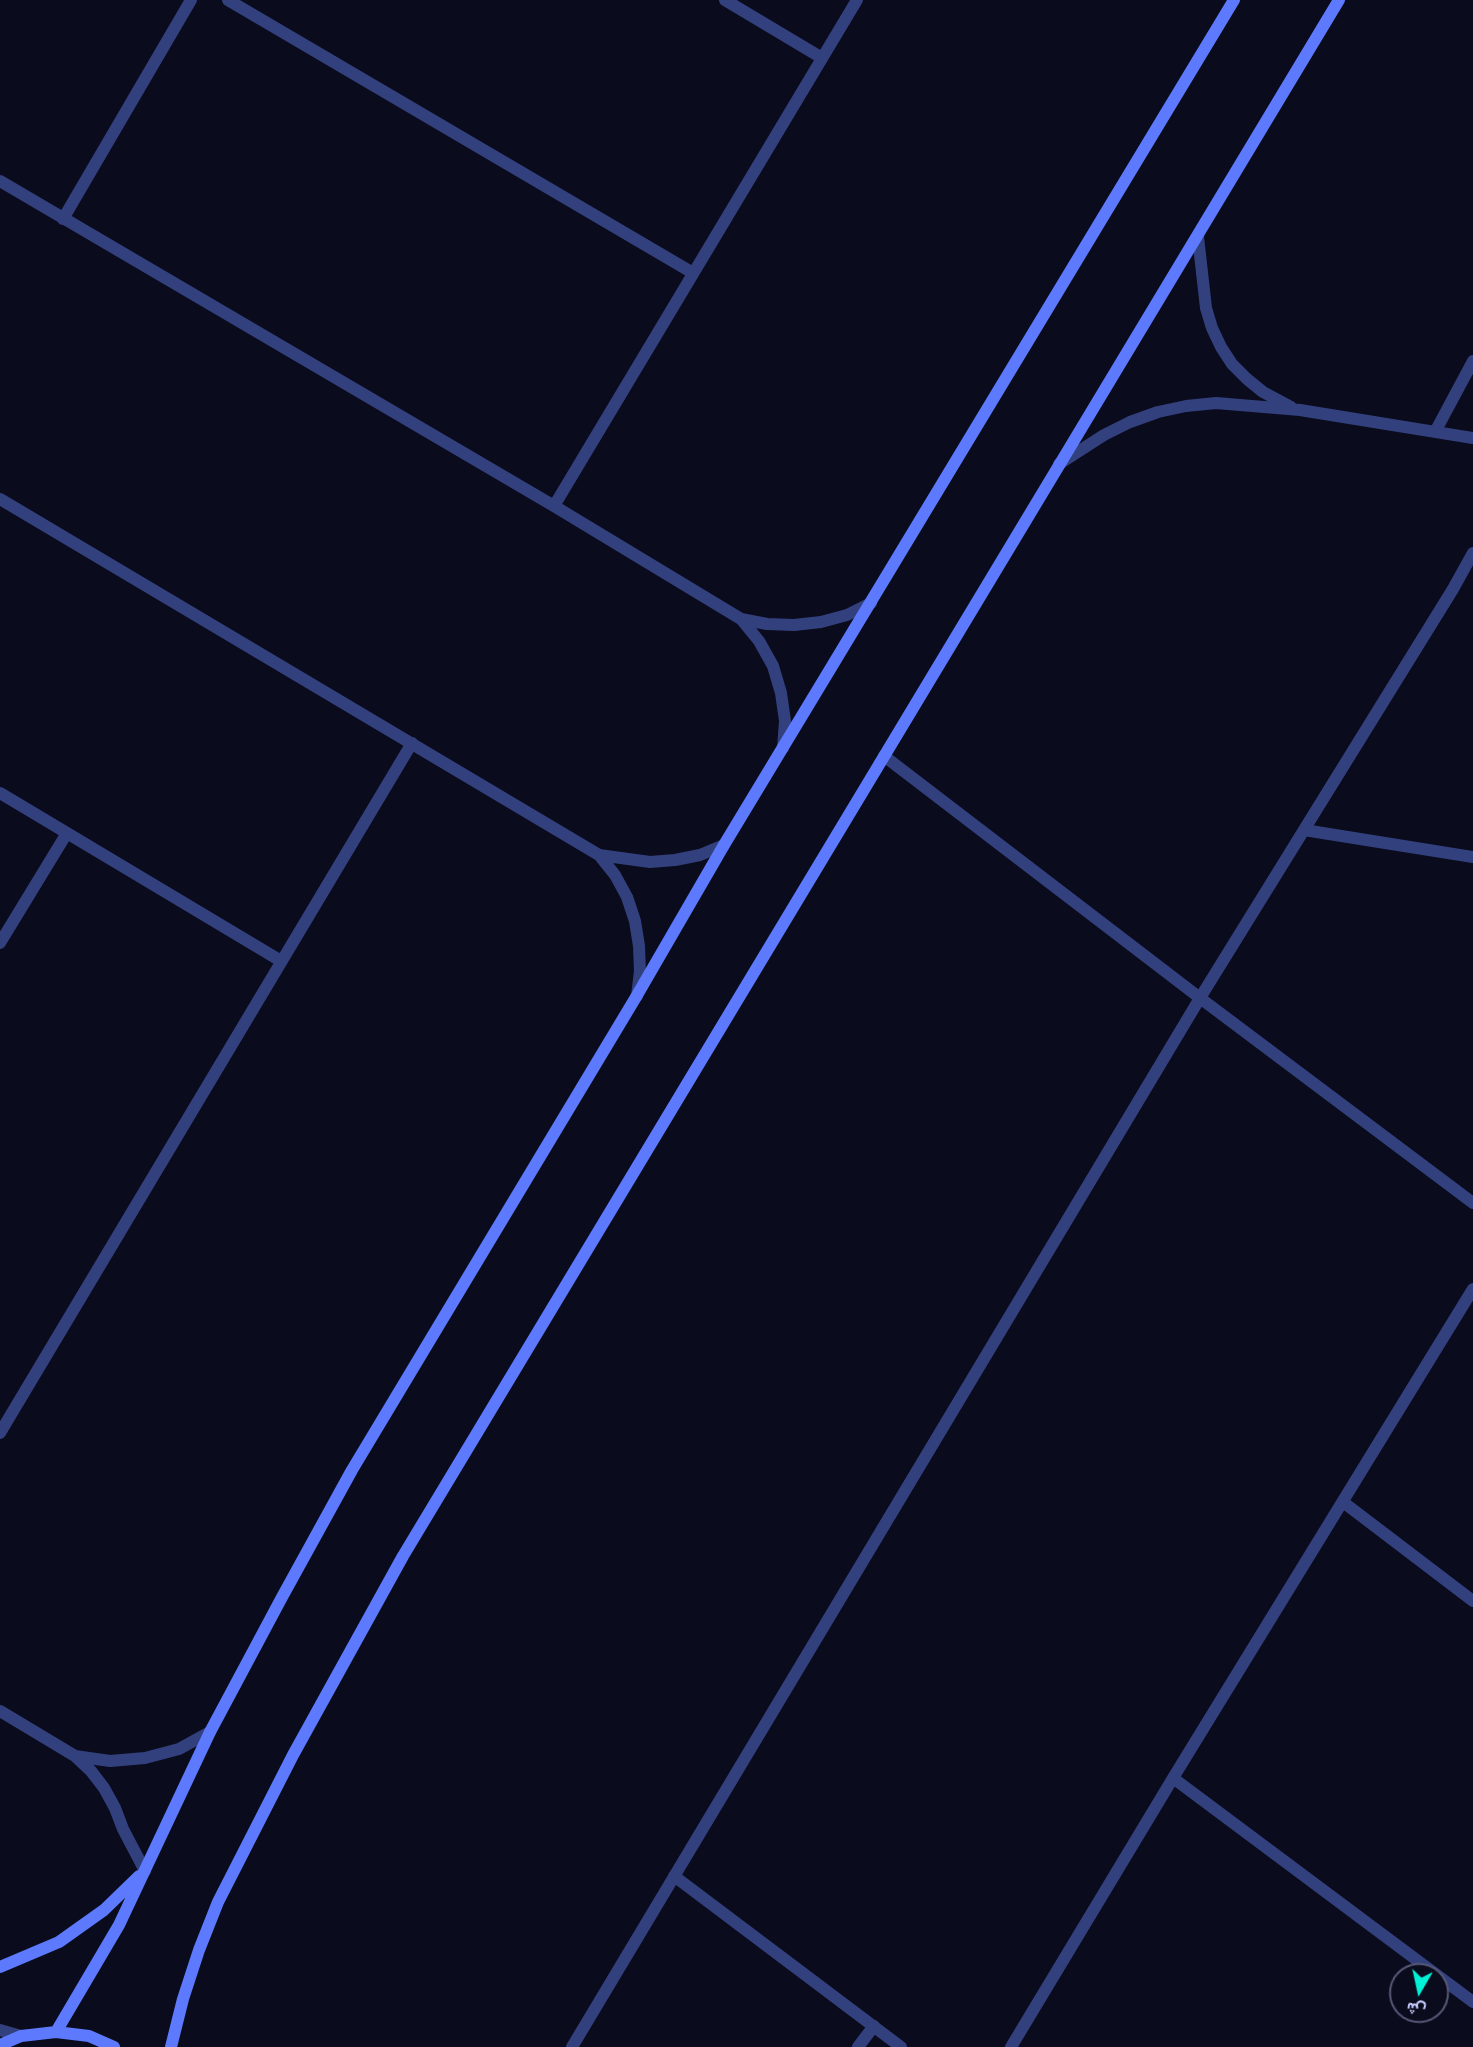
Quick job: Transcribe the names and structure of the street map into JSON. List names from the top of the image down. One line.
{"north":"bottom"}
